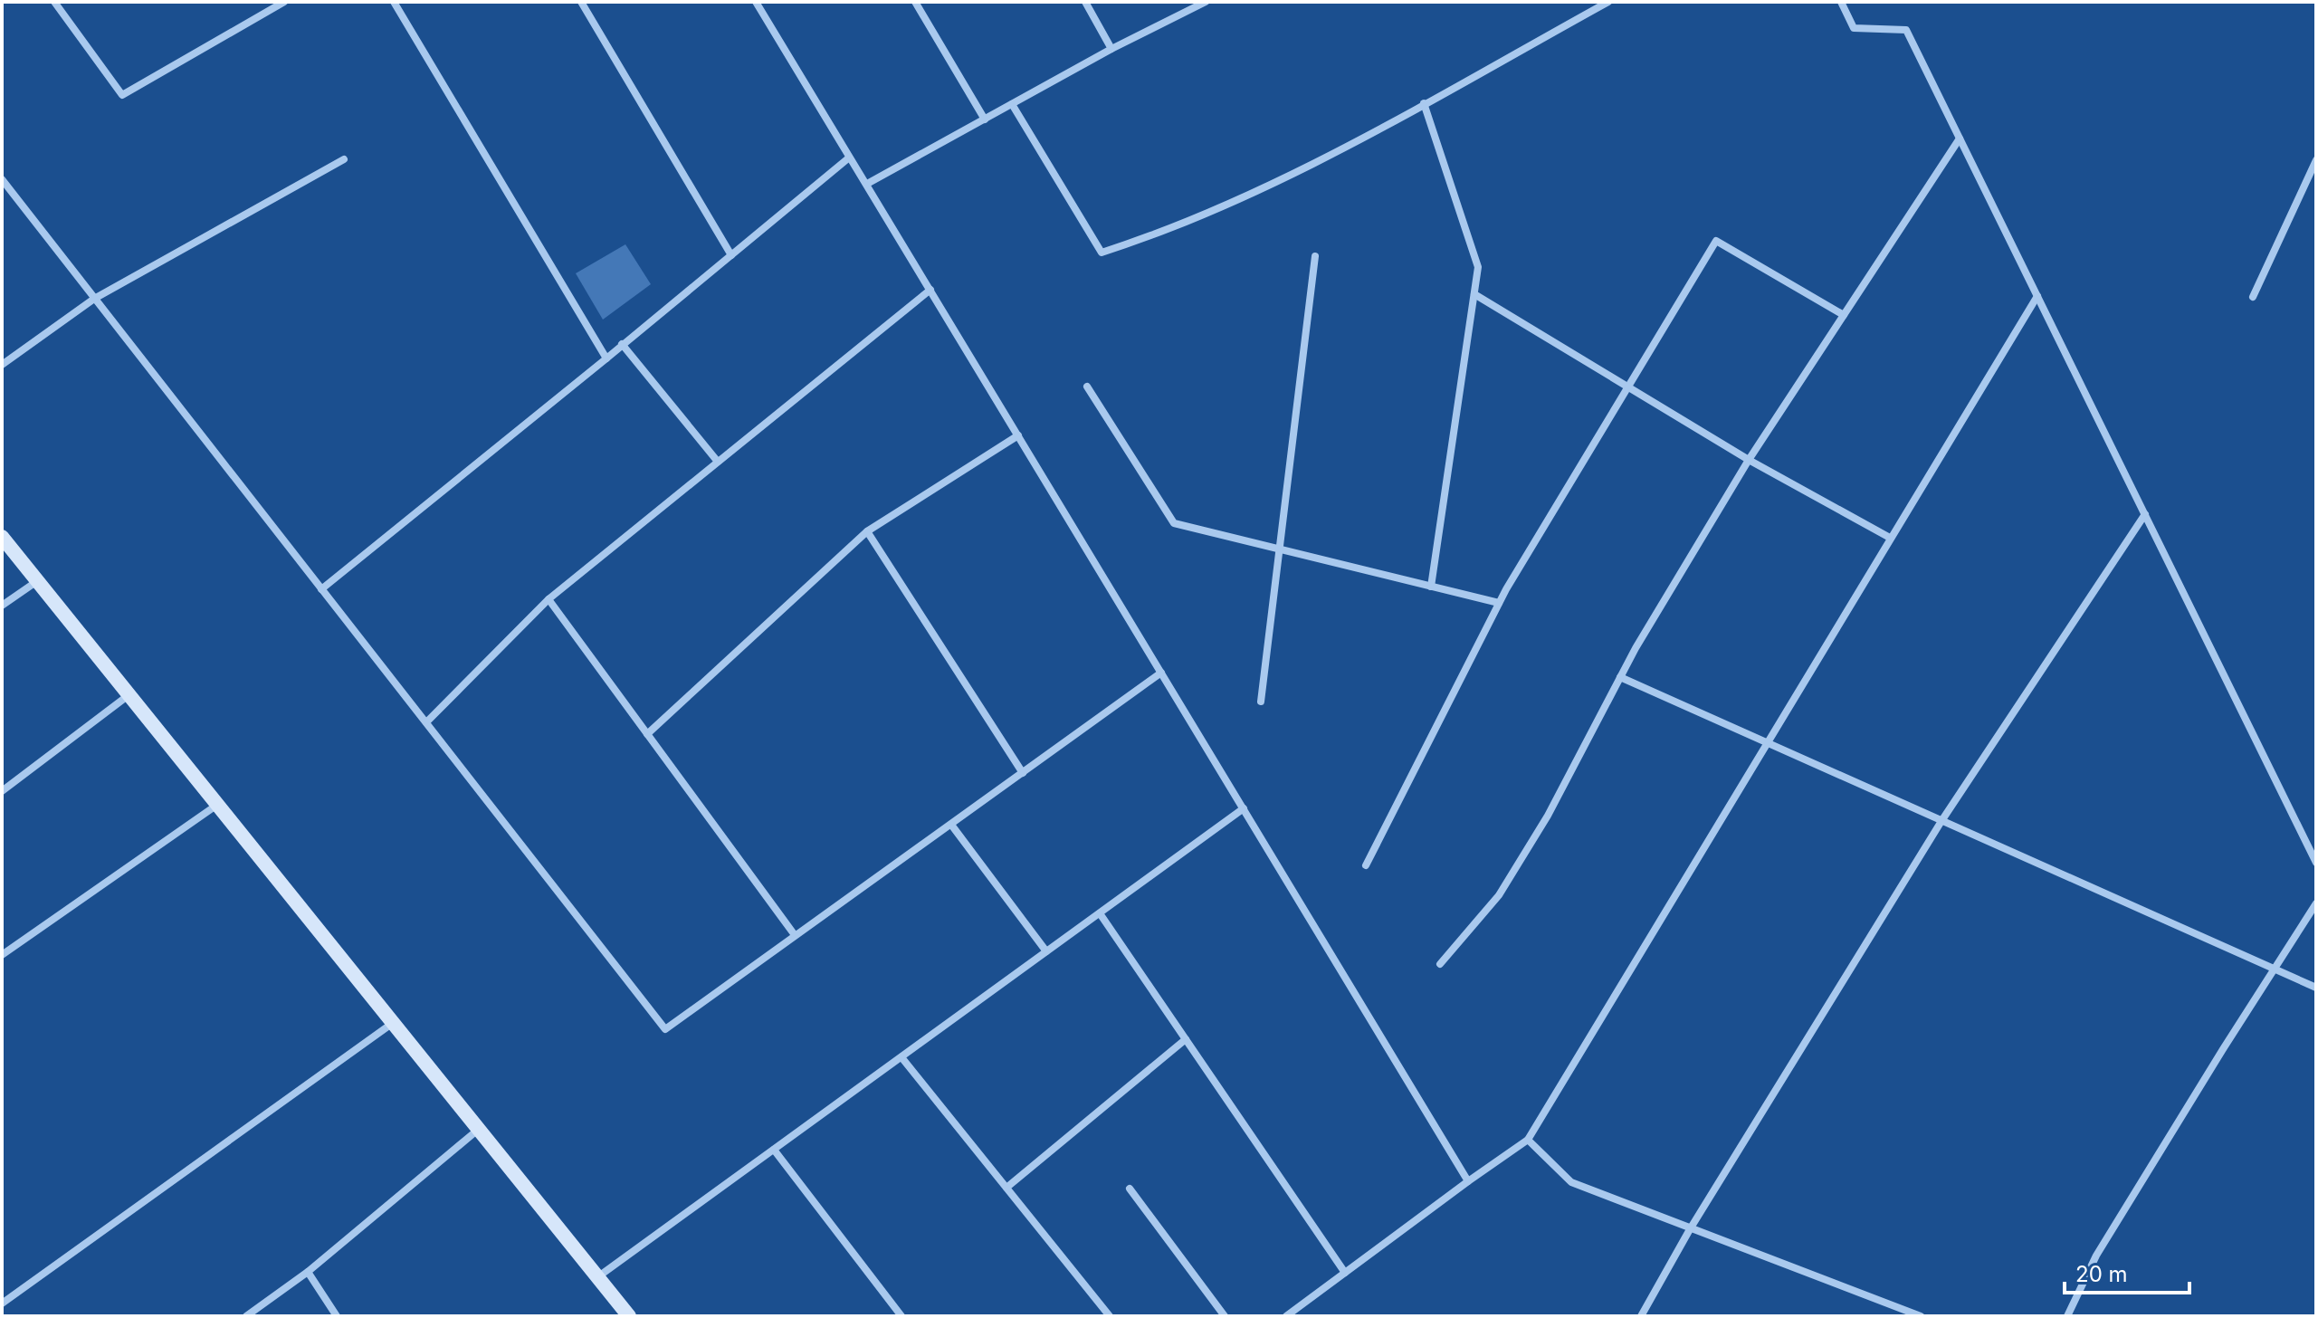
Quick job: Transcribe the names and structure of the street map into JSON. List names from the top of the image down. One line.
{"scale_bar":"20 m"}
